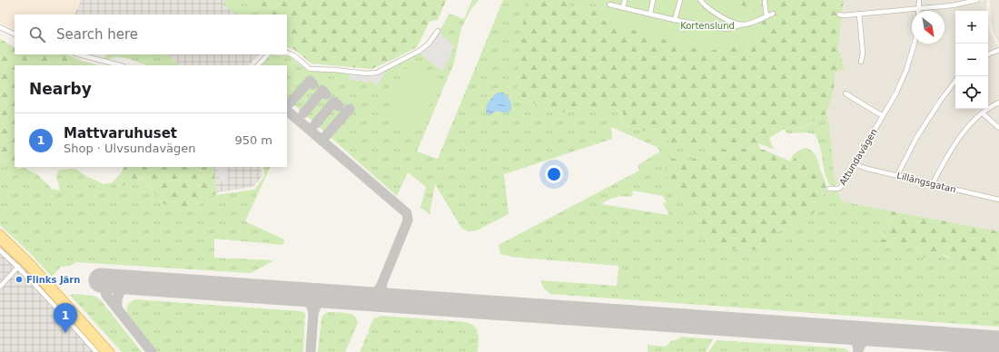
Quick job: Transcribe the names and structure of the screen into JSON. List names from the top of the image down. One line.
{"streets":{"street":["Attundavägen","Lillängsgatan"]},"crossings":[["Attundavägen","Lillängsgatan"]],"parks":["Kortenslund"],"places":["Flinks Järn"],"north":"bottom right","page":{"map_buttons":["+","−"],"search":"Search here","heading":"Nearby","list":[{"mark":"1","name":"Mattvaruhuset","note":"Shop · Ulvsundavägen","value":"950 m"}],"pins":"1"}}
